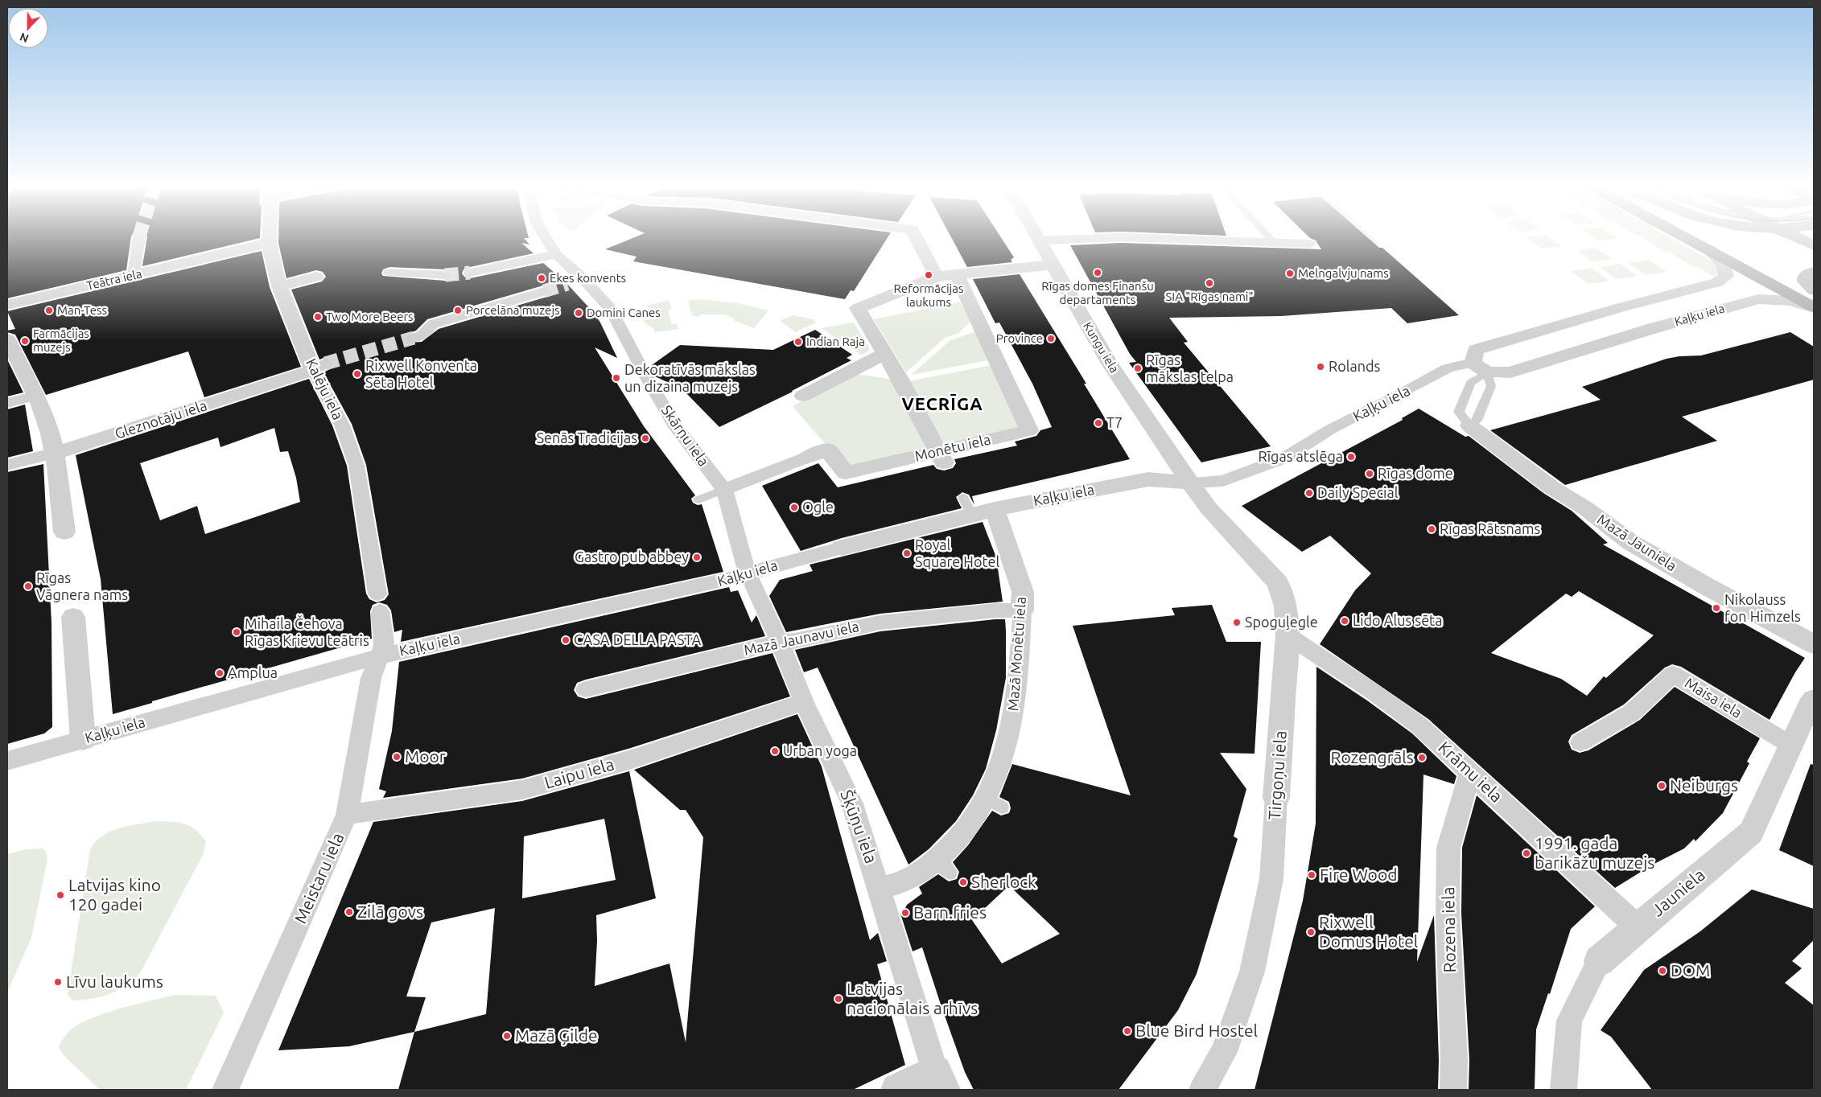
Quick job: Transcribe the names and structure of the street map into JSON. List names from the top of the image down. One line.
{"streets":{"street":["Teātra iela","Kaļķu iela","Kungu iela","Kalēju iela","Gleznotāju iela","Skārņu iela","Monētu iela","Mazā Jauniela","Mazā Jaunavu iela","Mazā Monētu iela","Maisa iela","Krāmu iela","Laipu iela","Tirgoņu iela","Šķūņu iela","Meistaru iela","Jauniela","Rozena iela"]},"crossings":[["Teātra iela","Kalēju iela"],["Kaļķu iela","Kungu iela"],["Kaļķu iela","Kalēju iela"],["Kaļķu iela","Skārņu iela"],["Kaļķu iela","Mazā Monētu iela"],["Kaļķu iela","Tirgoņu iela"],["Kaļķu iela","Šķūņu iela"],["Kaļķu iela","Meistaru iela"],["Kungu iela","Tirgoņu iela"],["Kalēju iela","Gleznotāju iela"],["Kalēju iela","Meistaru iela"],["Skārņu iela","Monētu iela"],["Skārņu iela","Šķūņu iela"],["Mazā Jaunavu iela","Mazā Monētu iela"],["Mazā Jaunavu iela","Šķūņu iela"],["Mazā Monētu iela","Šķūņu iela"],["Maisa iela","Jauniela"],["Krāmu iela","Tirgoņu iela"],["Krāmu iela","Jauniela"],["Krāmu iela","Rozena iela"],["Laipu iela","Šķūņu iela"],["Laipu iela","Meistaru iela"]],"districts":["VECRĪGA"],"places":["Rīgas domes Finanšu departaments","Melngalvju nams","Reformācijas laukums","Ekes konvents","SIA \"Rīgas nami\"","Man-Tess","Porcelāna muzejs","Domini Canes","Two More Beers","Province","Farmācijas muzejs","Indian Raja","Rolands","Rīgas mākslas telpa","Rixwell Konventa Sēta Hotel","Dekoratīvās mākslas un dizaina muzejs","T7","Senās Tradicijas","Rīgas atslēga","Rīgas dome","Daily Special","Ogle","Rīgas Rātsnams","Royal Square Hotel","Gastro pub abbey","Rīgas Vāgnera nams","Nikolauss fon Himzels","Lido Alus sēta","Spoguļegle","Mihaila Čehova Rīgas Krievu teātris","CASA DELLA PASTA","Amplua","Urban yoga","Moor","Rozengrāls","Neiburgs","1991. gada barikāžu muzejs","Fire Wood","Sherlock","Latvijas kino 120 gadei","Zilā govs","Barn.fries","Rixwell Domus Hotel","DOM","Līvu laukums","Latvijas nacionālais arhīvs","Blue Bird Hostel","Mazā Ģilde"],"north":"bottom"}
